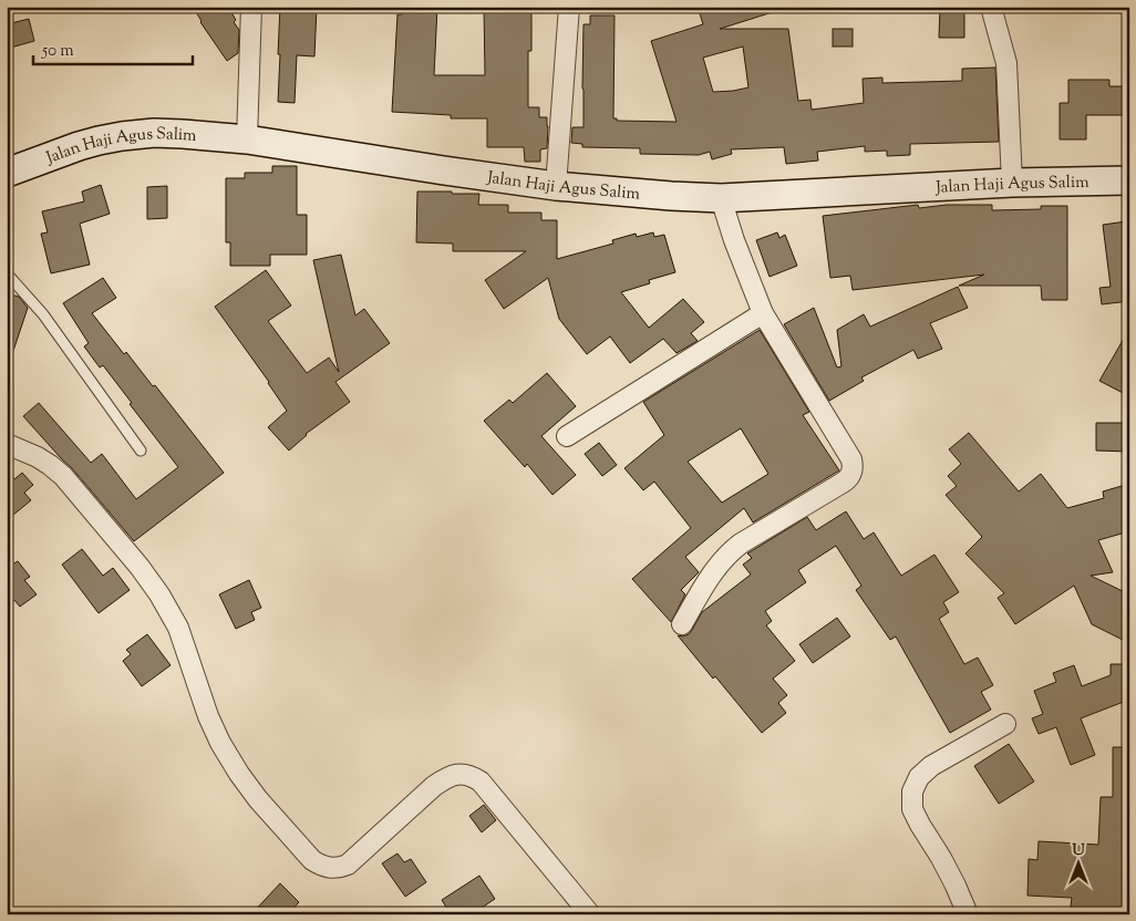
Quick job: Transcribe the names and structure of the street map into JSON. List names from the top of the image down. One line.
{"streets":{"main road":["Jalan Haji Agus Salim"]},"scale_bar":"50 m","north":"top"}
